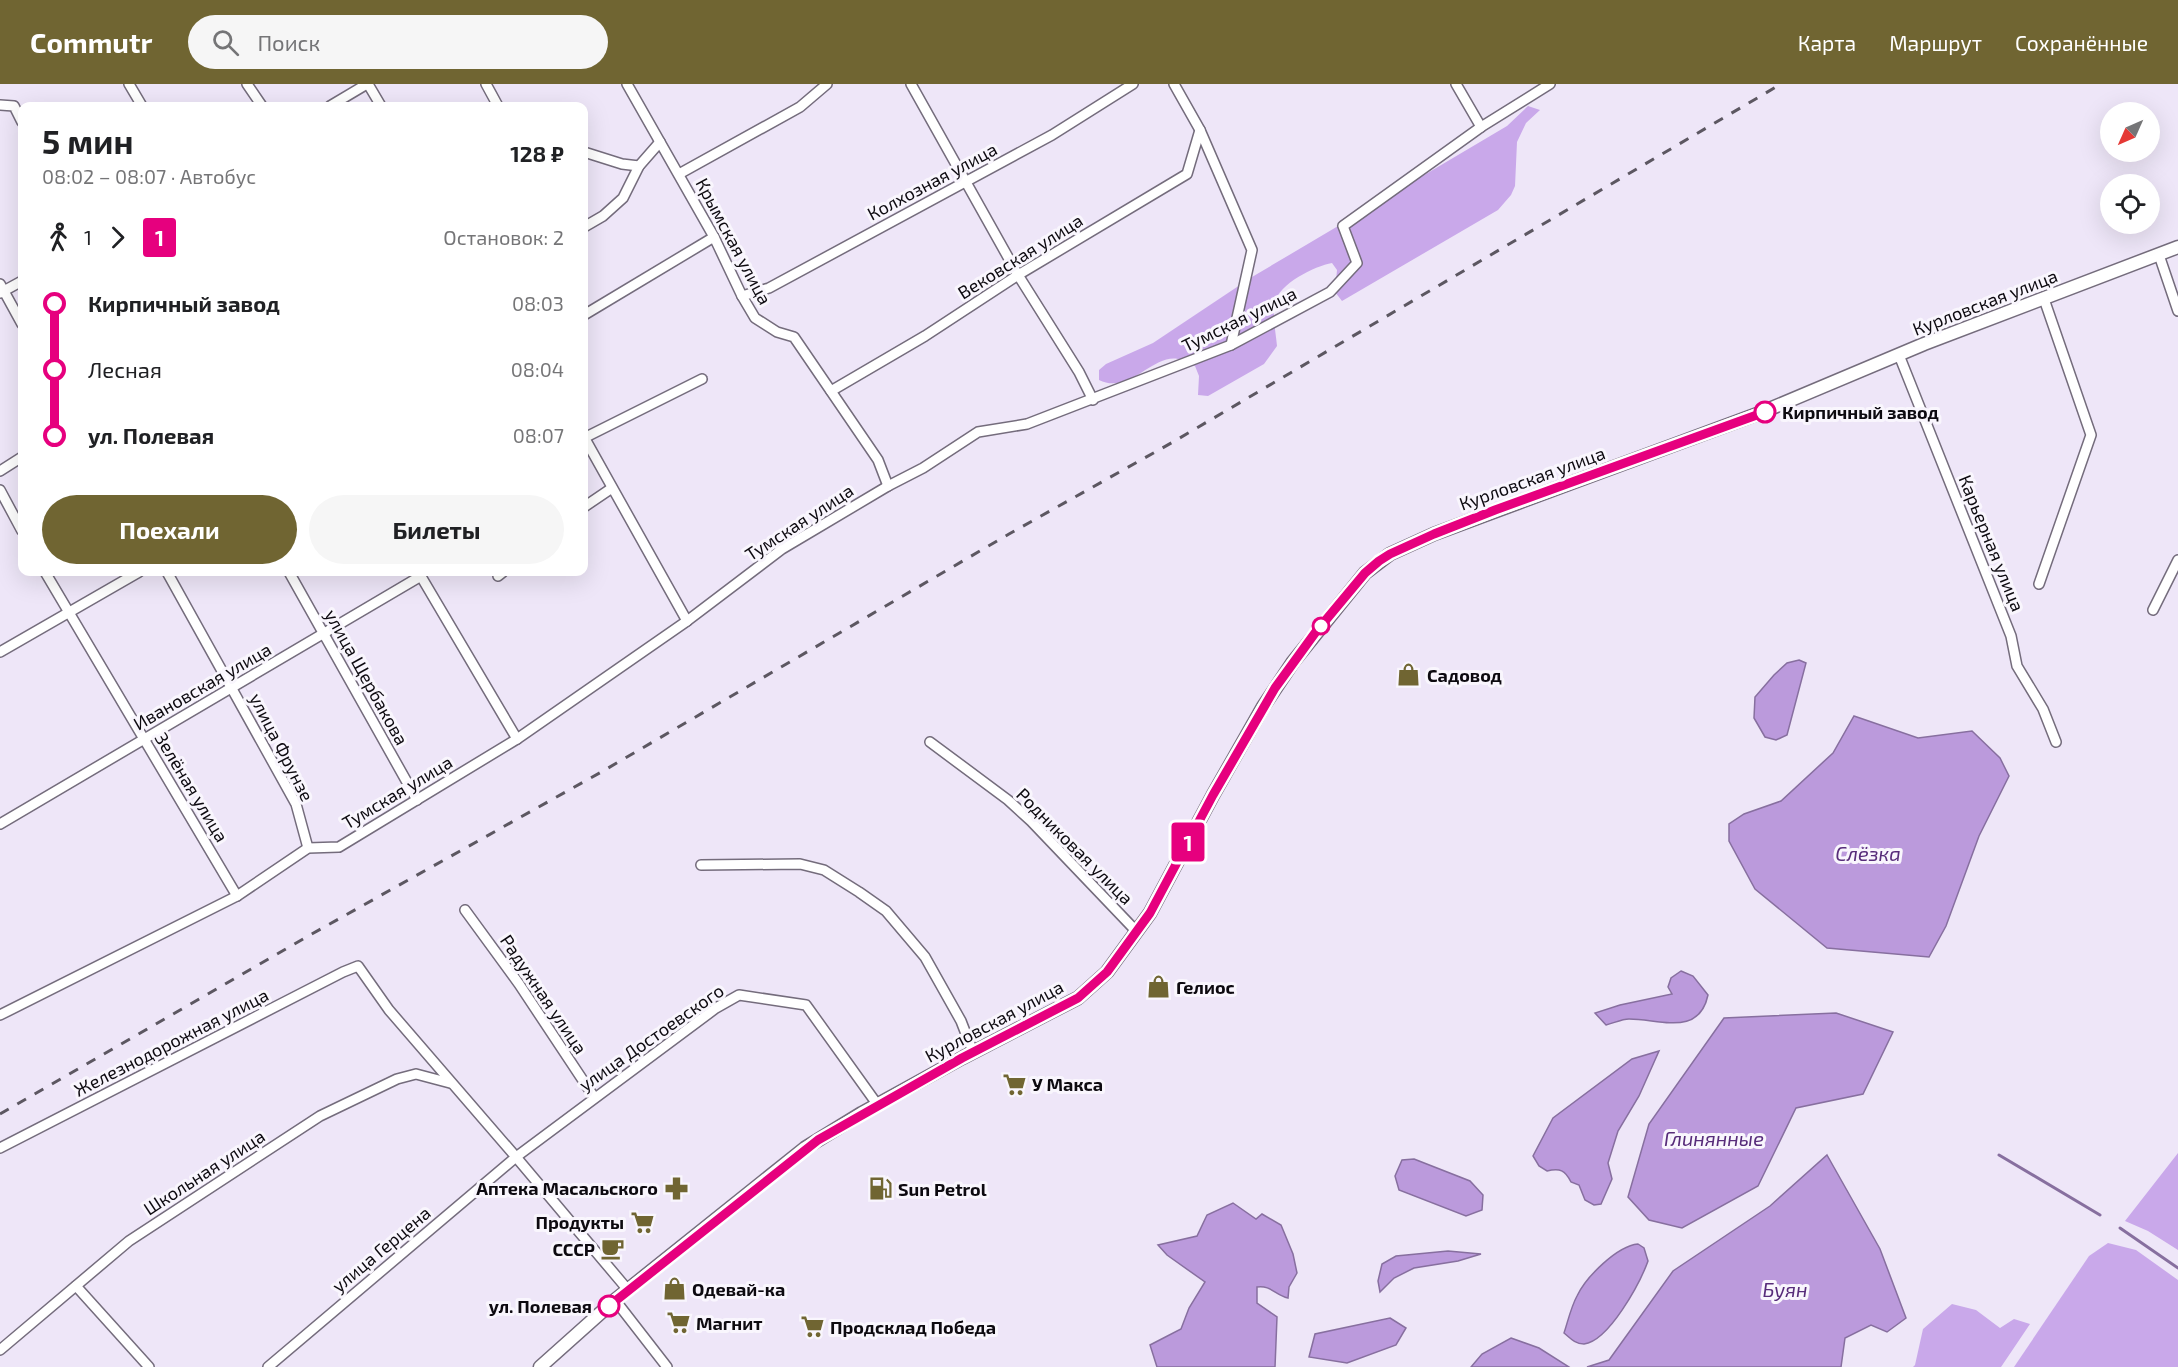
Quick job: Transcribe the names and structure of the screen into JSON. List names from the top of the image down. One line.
{"streets":{"main road":["Курловская улица"],"street":["Колхозная улица","Крымская улица","Вековская улица","Тумская улица","Карьерная улица","улица Щербакова","Ивановская улица","улица Фрунзе","Зелёная улица","Родниковая улица","Радужная улица","улица Достоевского","Железнодорожная улица","Школьная улица","улица Герцена"]},"crossings":[["Колхозная улица","Крымская улица"],["Крымская улица","Вековская улица"],["Крымская улица","Тумская улица"],["Курловская улица","Карьерная улица"],["Курловская улица","Родниковая улица"],["Курловская улица","улица Достоевского"],["Тумская улица","улица Щербакова"],["Тумская улица","улица Фрунзе"],["улица Щербакова","Ивановская улица"],["Ивановская улица","улица Фрунзе"],["Ивановская улица","Зелёная улица"],["Радужная улица","улица Достоевского"],["улица Достоевского","улица Герцена"],["Железнодорожная улица","Школьная улица"]],"water":["Слёзка","Глинянные","Буян"],"places":{"other":["Кирпичный завод","ул. Полевая"],"shop":["Садовод","Гелиос","Одевай-ка"],"supermarket":["У Макса","Продукты","Магнит","Продсклад Победа"],"pharmacy":["Аптека Масальского"],"fuel station":["Sun Petrol"],"cafe":["СССР"]},"lines":["bus line 1"],"north":"bottom left","page":{"header":"Commutr","search":"Поиск","nav":["Карта","Маршрут","Сохранённые"],"on_map":"1","heading":["5 мин","08:02 – 08:07 · Автобус","128 ₽"],"legs":["1","1","Остановок: 2"],"list":[{"name":"Кирпичный завод","value":"08:03"},{"name":"Лесная","value":"08:04"},{"name":"ул. Полевая","value":"08:07"}],"buttons":["Поехали","Билеты"]}}
